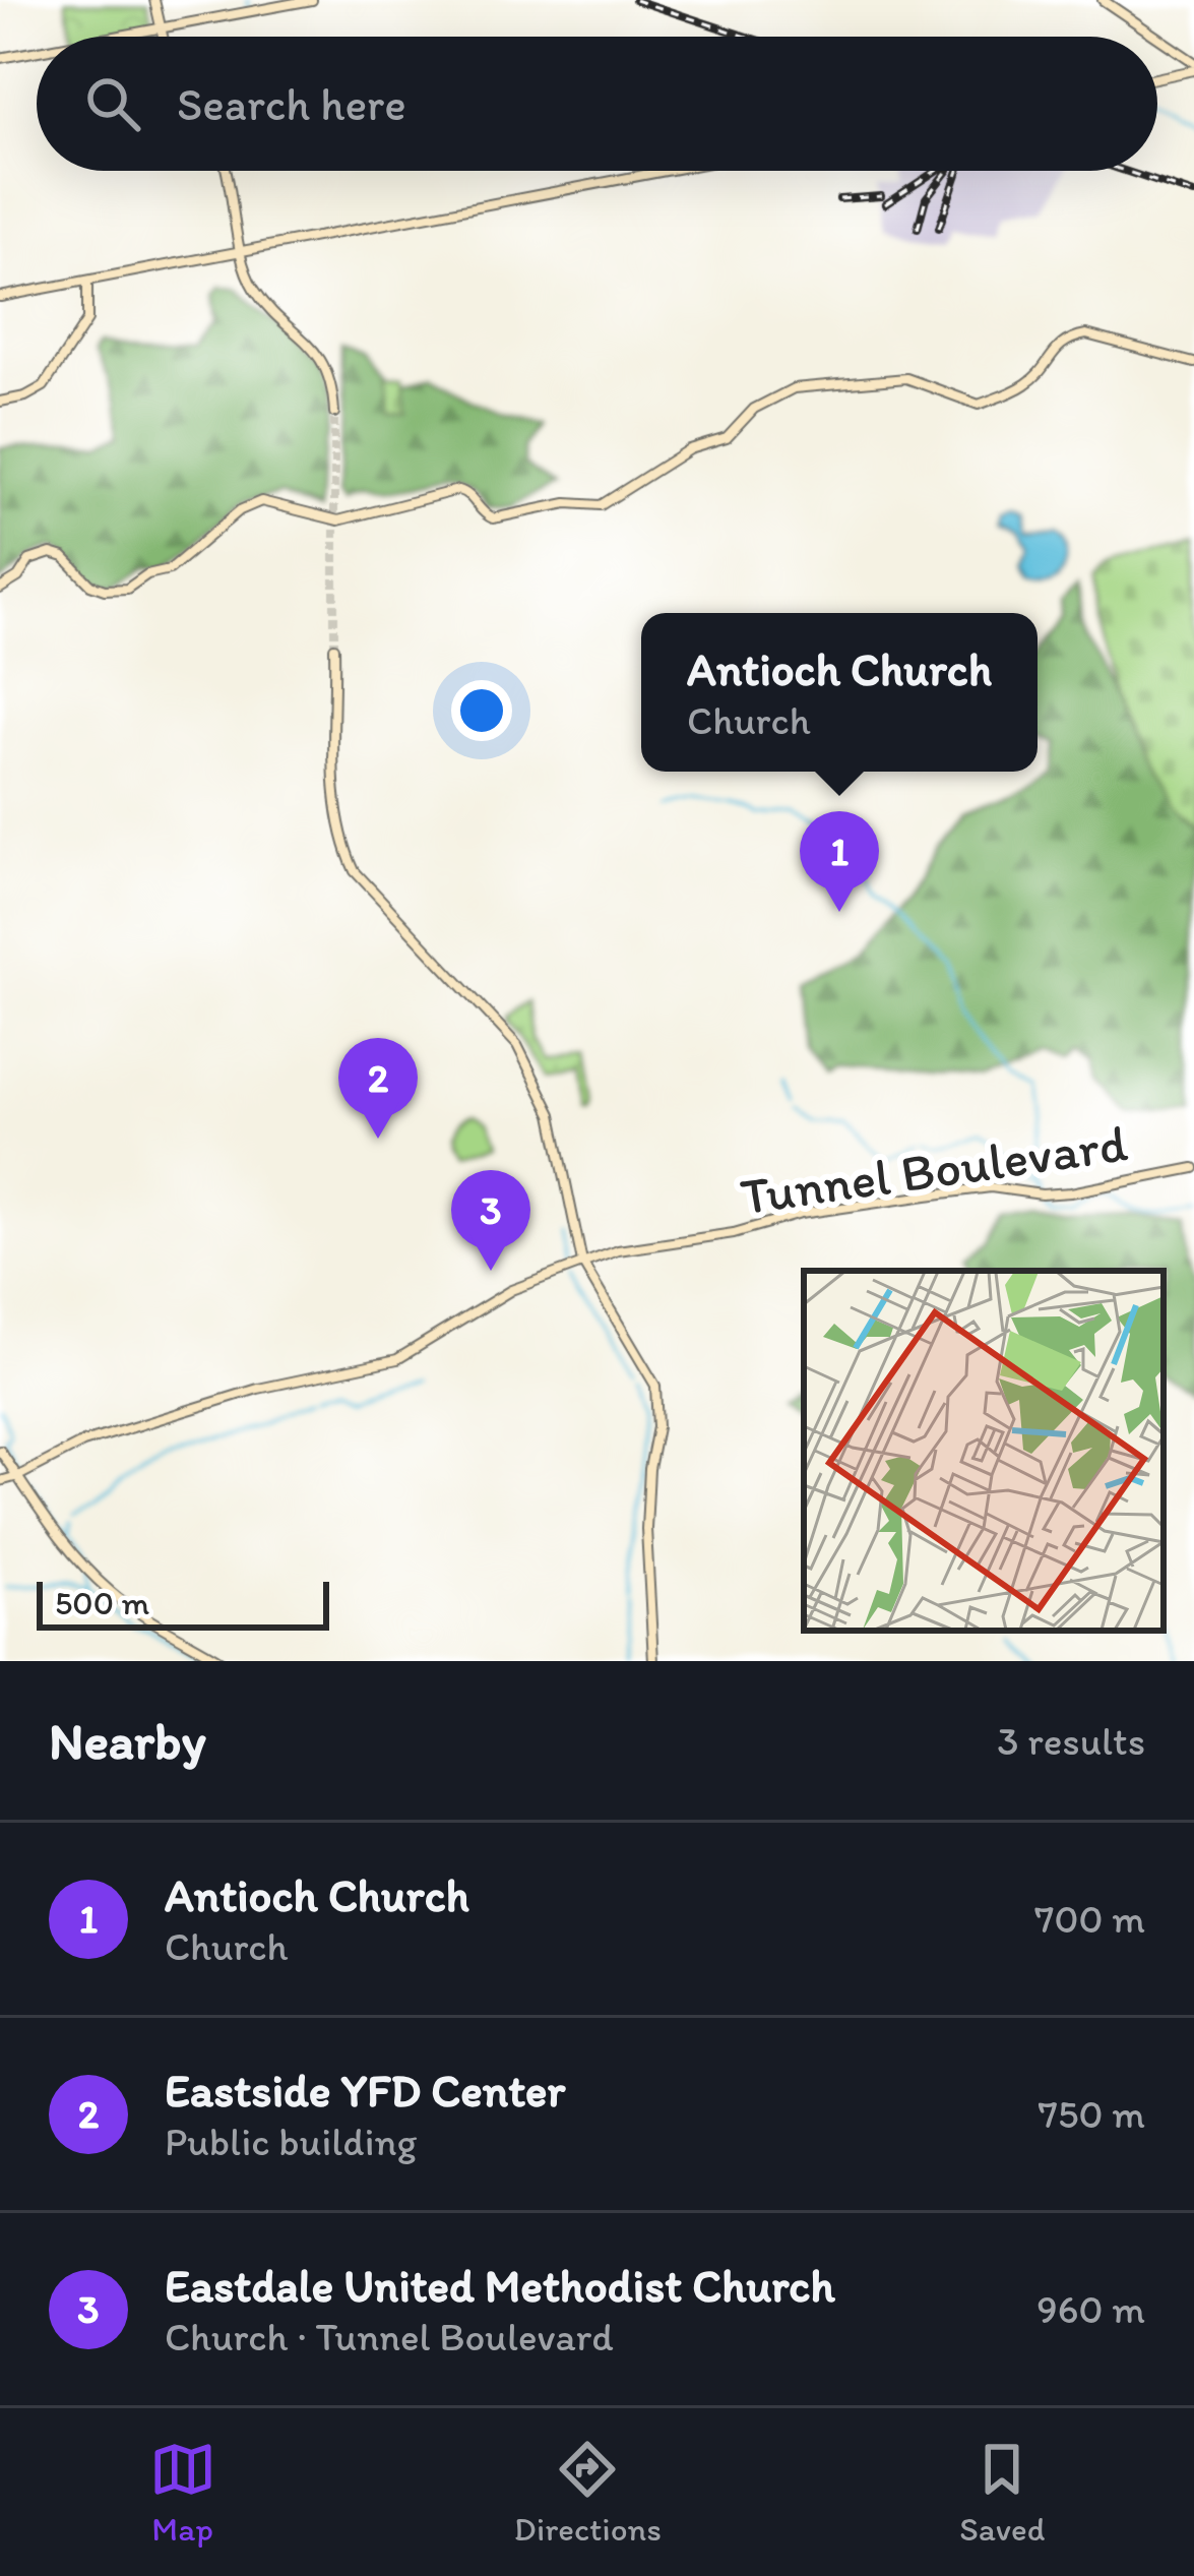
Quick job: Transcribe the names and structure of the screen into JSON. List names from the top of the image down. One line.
{"streets":{"main road":["Tunnel Boulevard"]},"scale_bar":"500 m","page":{"search":"Search here","popup":["Antioch Church","Church"],"pins":["1","2","3"],"scale":"500 m","heading":["Nearby","3 results"],"list":[{"mark":"1","name":"Antioch Church","note":"Church","value":"700 m"},{"mark":"2","name":"Eastside YFD Center","note":"Public building","value":"750 m"},{"mark":"3","name":"Eastdale United Methodist Church","note":"Church · Tunnel Boulevard","value":"960 m"}],"nav":["Map","Directions","Saved"]}}
